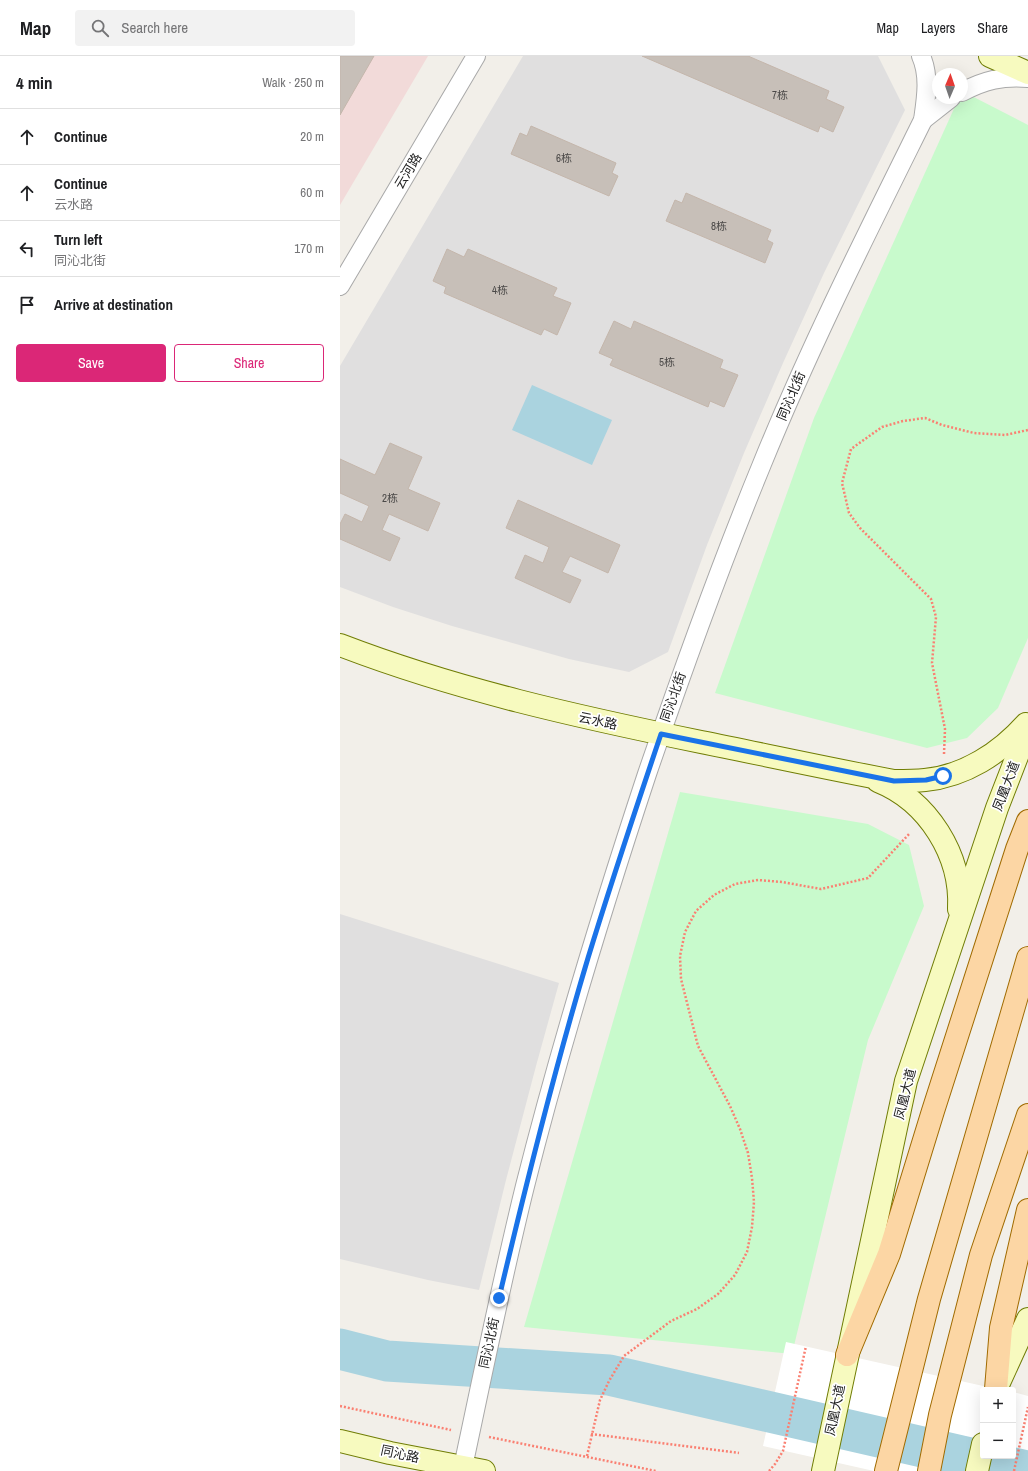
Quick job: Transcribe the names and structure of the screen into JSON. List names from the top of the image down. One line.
{"streets":{"main road":["云水路","凤凰大道","同沁路"],"street":["云河路","同沁北街"]},"crossings":[["同沁北街","云水路"],["同沁北街","同沁路"]],"house_numbers":["7栋","6栋","8栋","4栋","5栋","2栋"],"north":"top","page":{"header":"Map","search":"Search here","nav":["Map","Layers","Share"],"heading":["4 min","Walk · 250 m"],"list":[["Continue","20 m"],["Continue","云水路","60 m"],["Turn left","同沁北街","170 m"],"Arrive at destination"],"buttons":["Save","Share"],"map_buttons":["+","−"]}}
